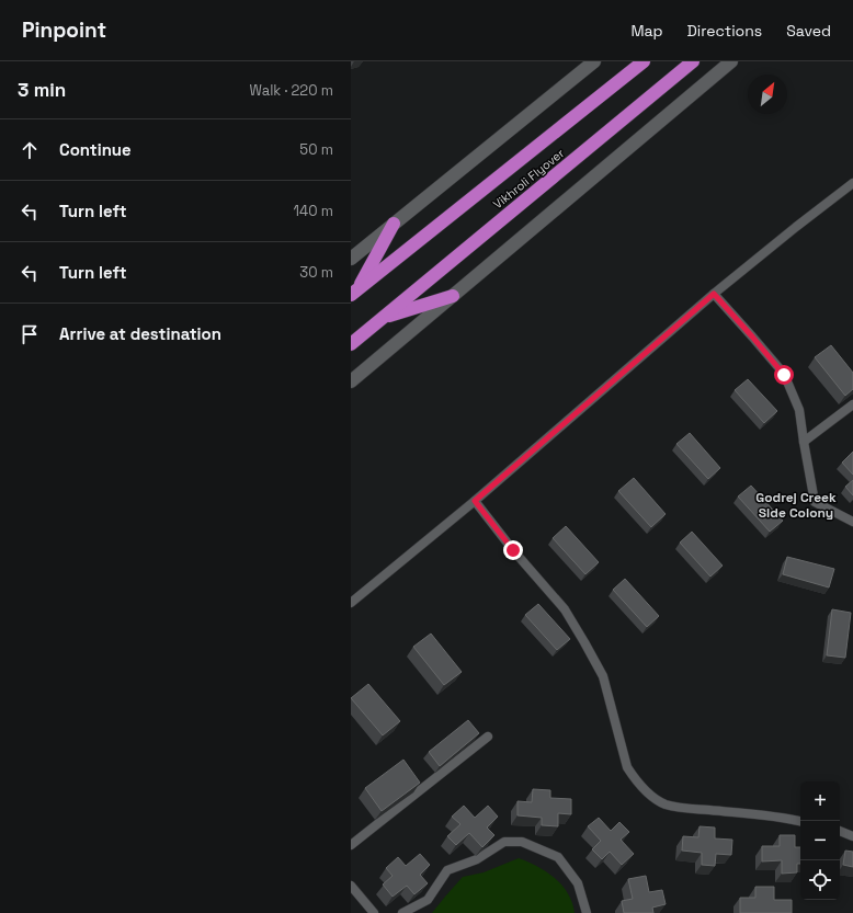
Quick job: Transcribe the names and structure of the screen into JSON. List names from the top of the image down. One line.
{"streets":{"highway":["Vikhroli Flyover"]},"districts":["Godrej Creek Side Colony"],"north":"top right","page":{"header":"Pinpoint","nav":["Map","Directions","Saved"],"heading":["3 min","Walk · 220 m"],"list":[["Continue","50 m"],["Turn left","140 m"],["Turn left","30 m"],"Arrive at destination"],"map_buttons":["+","−"]}}
